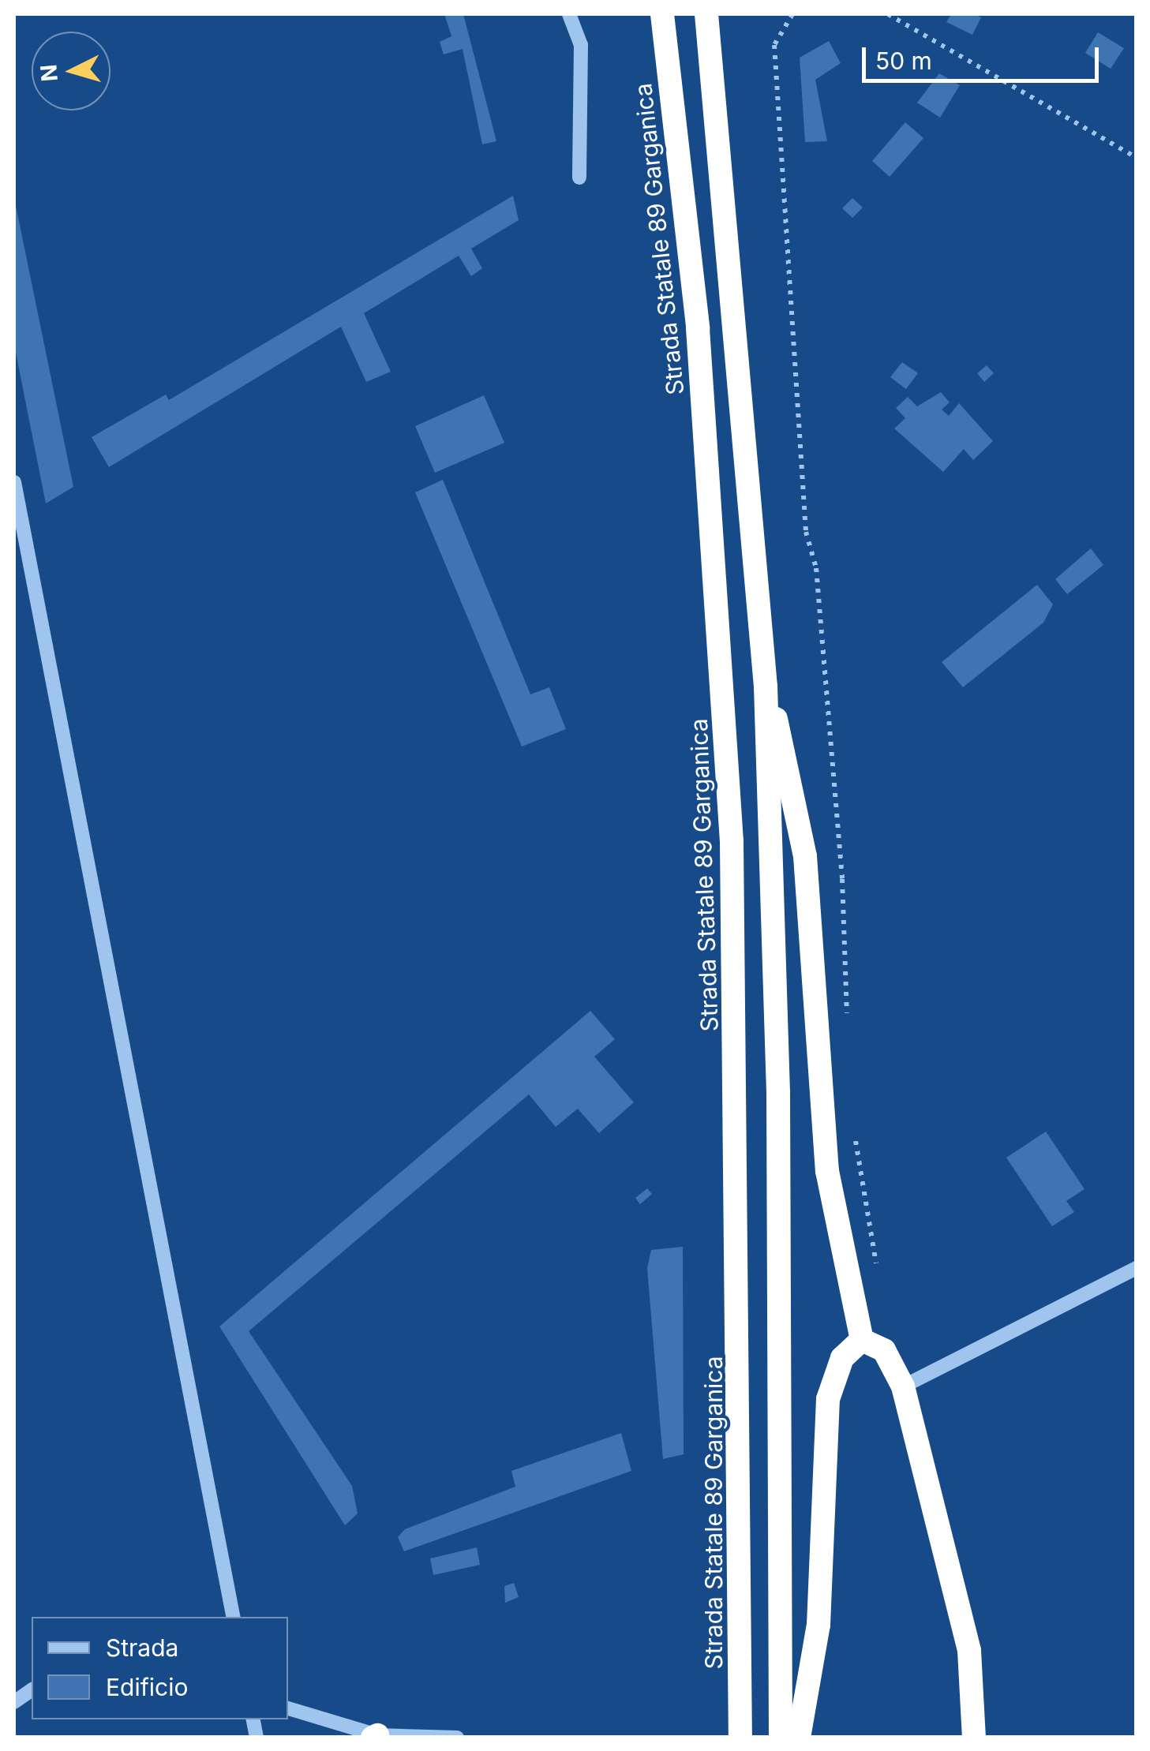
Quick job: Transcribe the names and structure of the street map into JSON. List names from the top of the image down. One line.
{"streets":{"highway":["Strada Statale 89 Garganica"]},"legend":["Strada","Edificio"],"scale_bar":"50 m","north":"left"}
